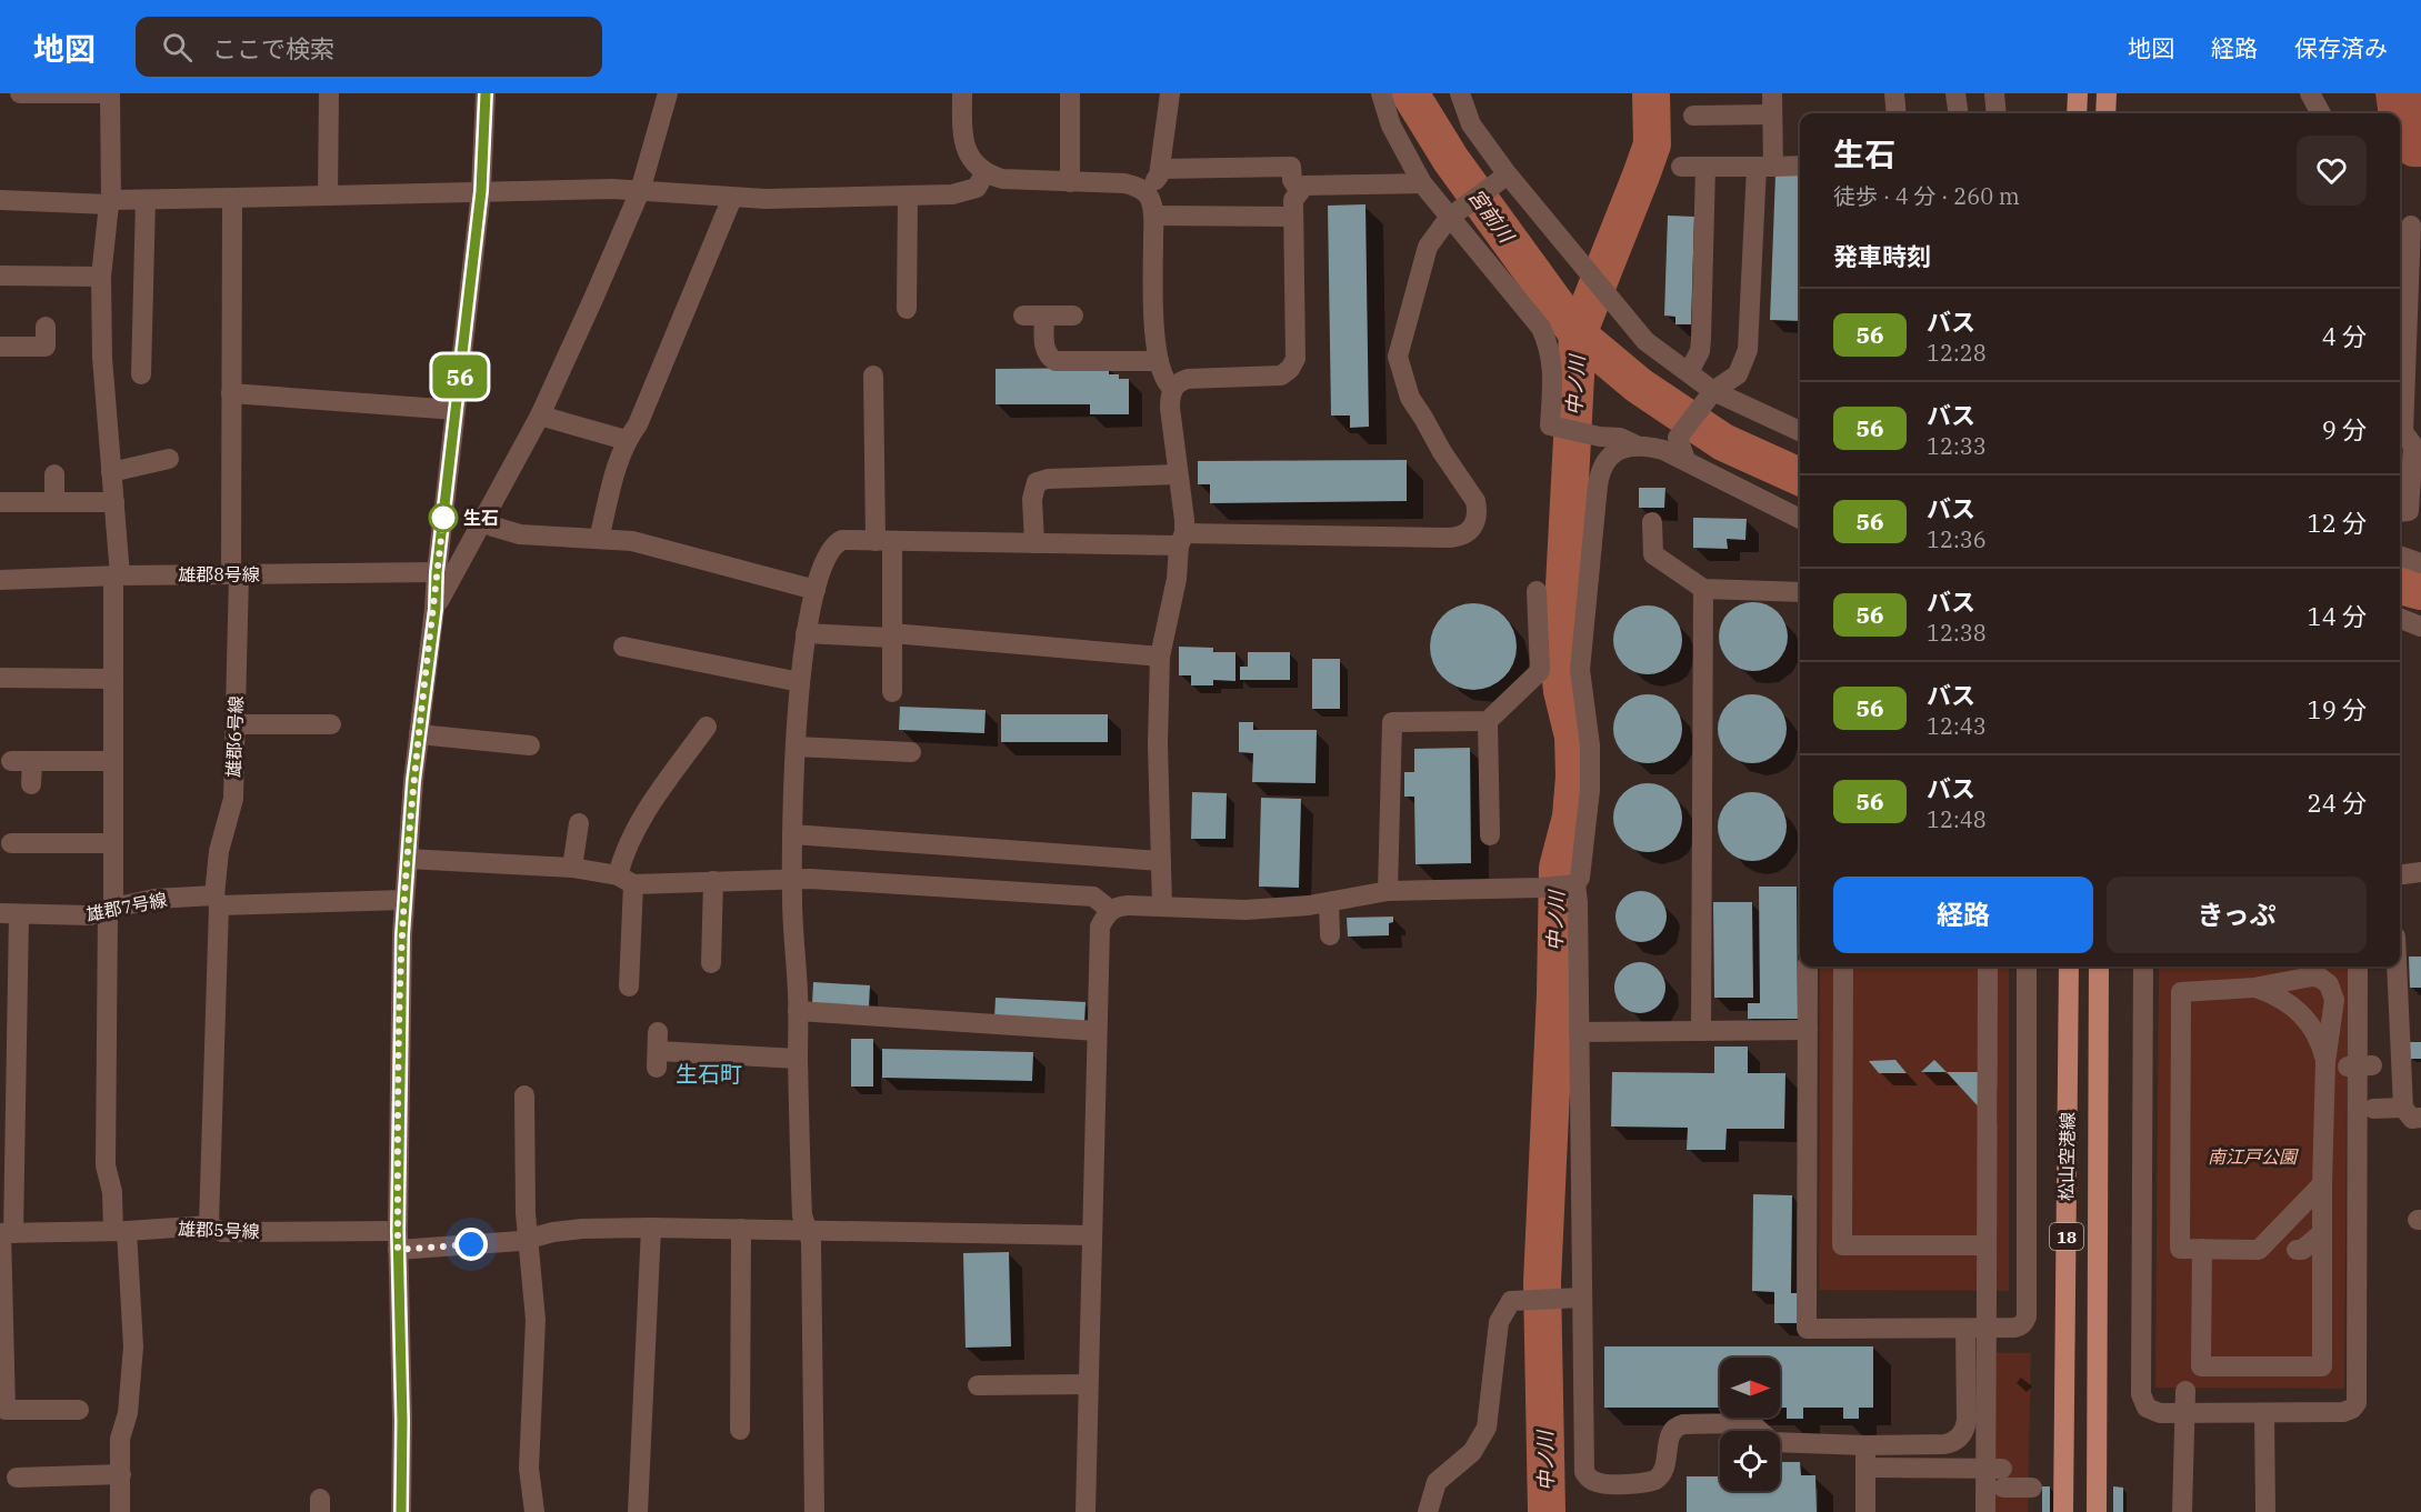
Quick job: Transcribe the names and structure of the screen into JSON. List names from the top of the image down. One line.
{"streets":{"main road":["松山空港線","18"],"street":["雄郡8号線","雄郡6号線","雄郡7号線","雄郡5号線"]},"crossings":[["雄郡8号線","雄郡6号線"],["雄郡6号線","雄郡7号線"],["雄郡6号線","雄郡5号線"]],"districts":["生石町"],"water":["宮前川","中ノ川"],"parks":["南江戸公園"],"places":["生石"],"lines":["bus line 56"],"north":"right","page":{"header":"地図","search":"ここで検索","nav":["地図","経路","保存済み"],"on_map":"56","heading":[["生石","徒歩 · 4 分 · 260 m"],"発車時刻"],"list":[{"mark":"56","name":"バス","note":"12:28","value":"4 分"},{"mark":"56","name":"バス","note":"12:33","value":"9 分"},{"mark":"56","name":"バス","note":"12:36","value":"12 分"},{"mark":"56","name":"バス","note":"12:38","value":"14 分"},{"mark":"56","name":"バス","note":"12:43","value":"19 分"},{"mark":"56","name":"バス","note":"12:48","value":"24 分"}],"buttons":["経路","きっぷ"]}}
